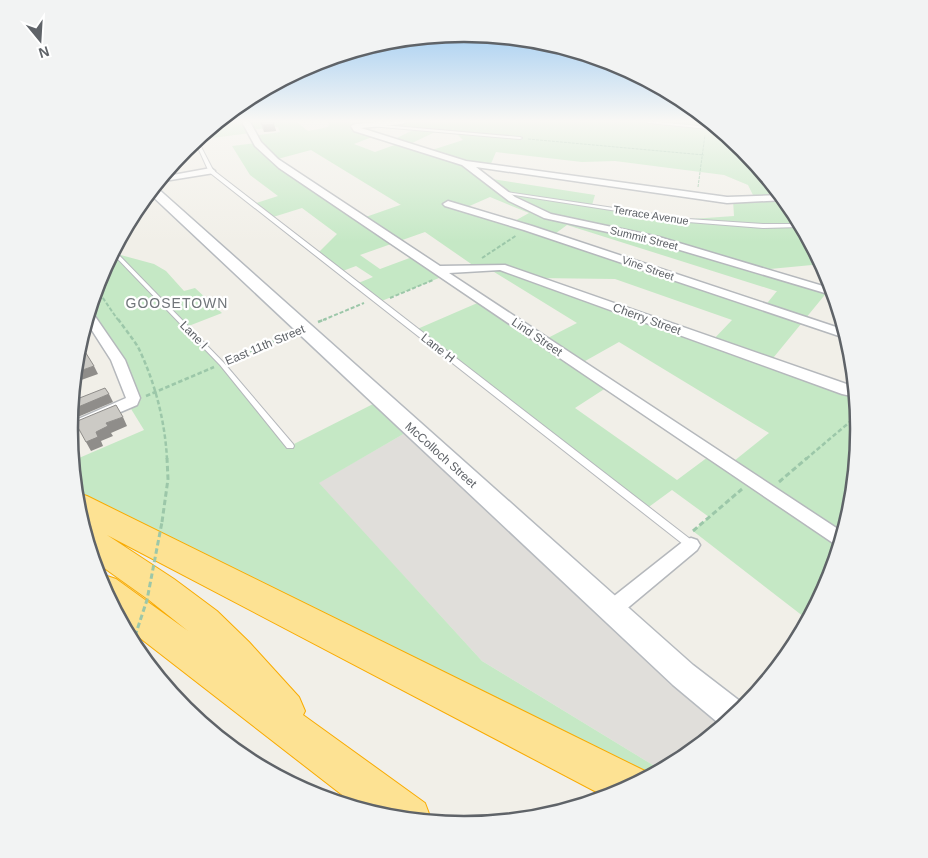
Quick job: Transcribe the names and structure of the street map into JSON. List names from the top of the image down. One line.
{"streets":{"street":["Summit Street","Vine Street","Cherry Street","Lind Street","McColloch Street"],"lane":["Terrace Avenue","Lane I","Lane H"],"path":["East 11th Street"]},"crossings":[["Terrace Avenue","Summit Street"],["Cherry Street","Lind Street"],["Cherry Street","East 11th Street"],["Lane I","East 11th Street"],["Lind Street","East 11th Street"],["East 11th Street","Lane H"],["East 11th Street","McColloch Street"]],"districts":["GOOSETOWN"],"north":"bottom"}
